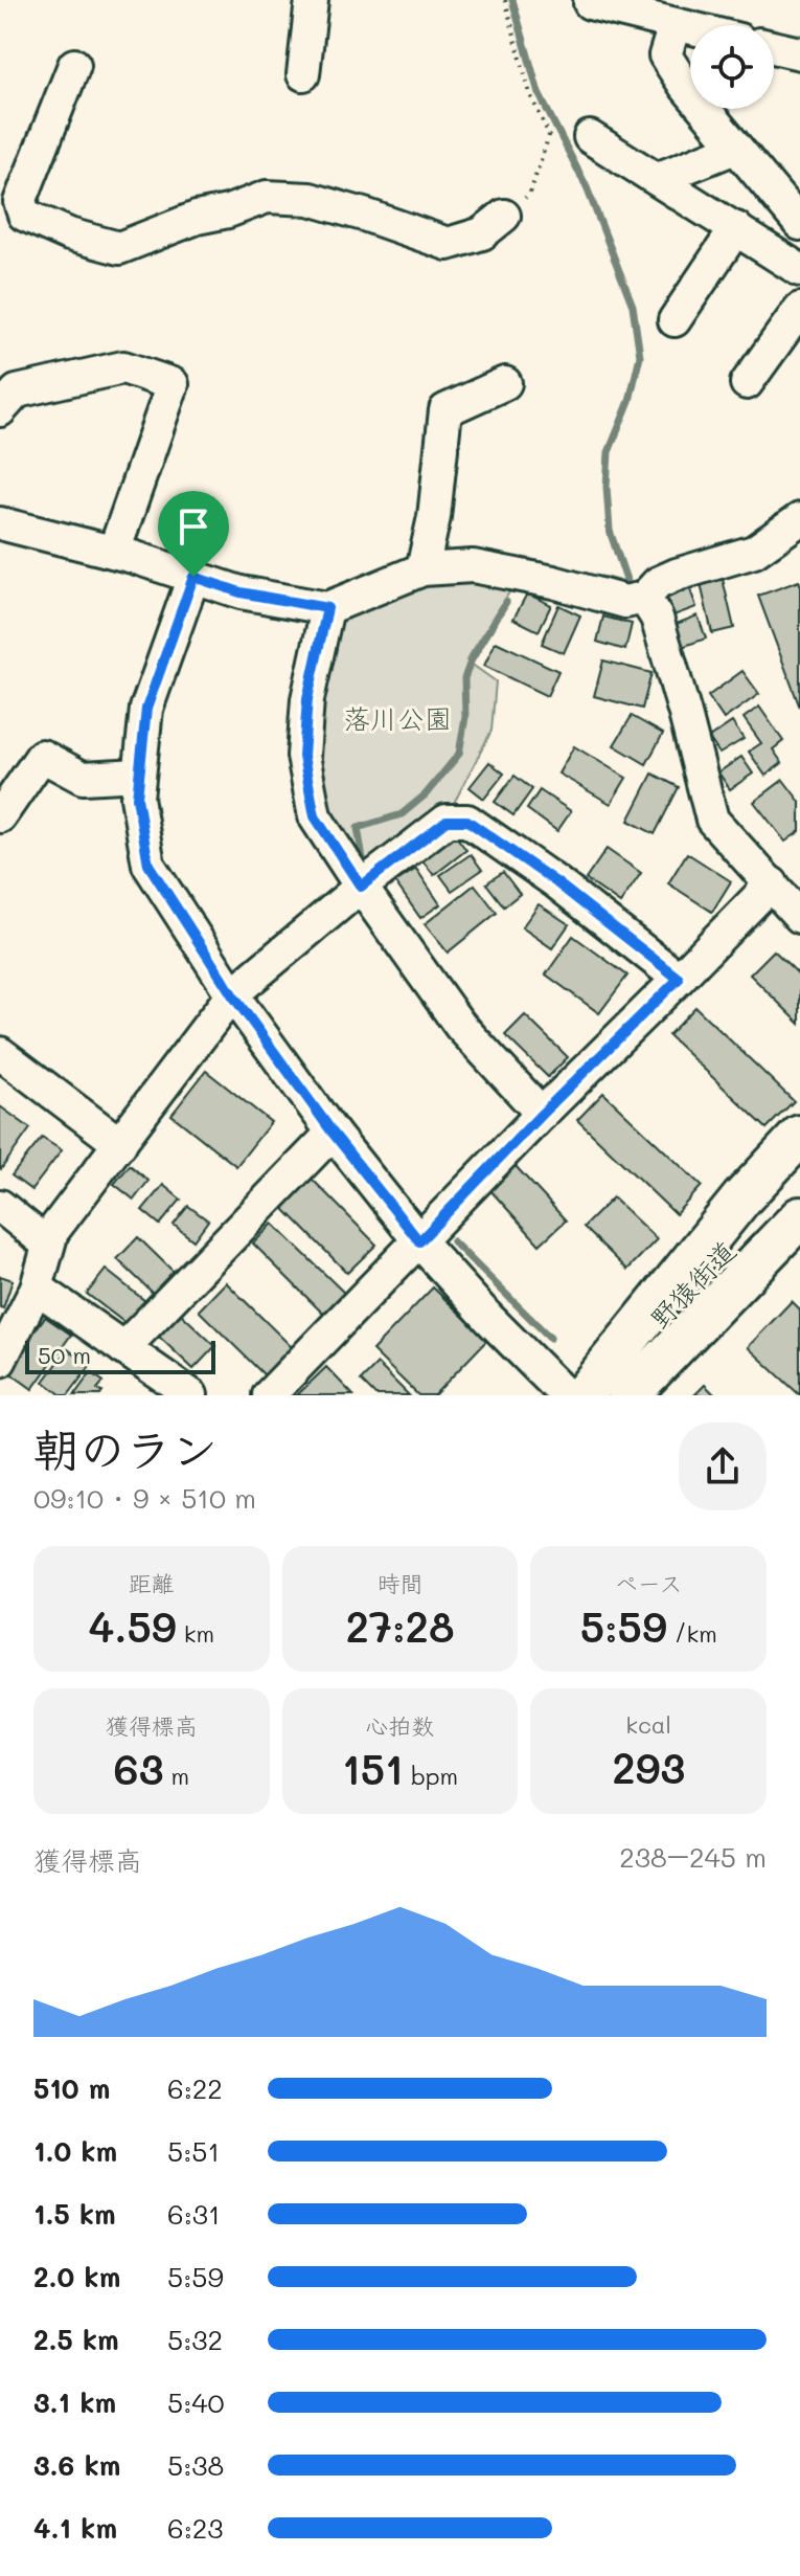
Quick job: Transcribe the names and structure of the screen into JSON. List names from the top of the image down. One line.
{"streets":{"main road":["野猿街道"]},"parks":["落川公園"],"scale_bar":"50 m","page":{"scale":"50 m","heading":["朝のラン","09:10 · 9 × 510 m"],"stats":[["距離","4.59 km"],["時間","27:28"],["ペース","5:59 /km"],["獲得標高","63 m"],["心拍数","151 bpm"],["kcal","293"]],"chart":["獲得標高","238–245 m"],"list":[{"name":"510 m","note":"6:22"},{"name":"1.0 km","note":"5:51"},{"name":"1.5 km","note":"6:31"},{"name":"2.0 km","note":"5:59"},{"name":"2.5 km","note":"5:32"},{"name":"3.1 km","note":"5:40"},{"name":"3.6 km","note":"5:38"},{"name":"4.1 km","note":"6:23"}]}}
